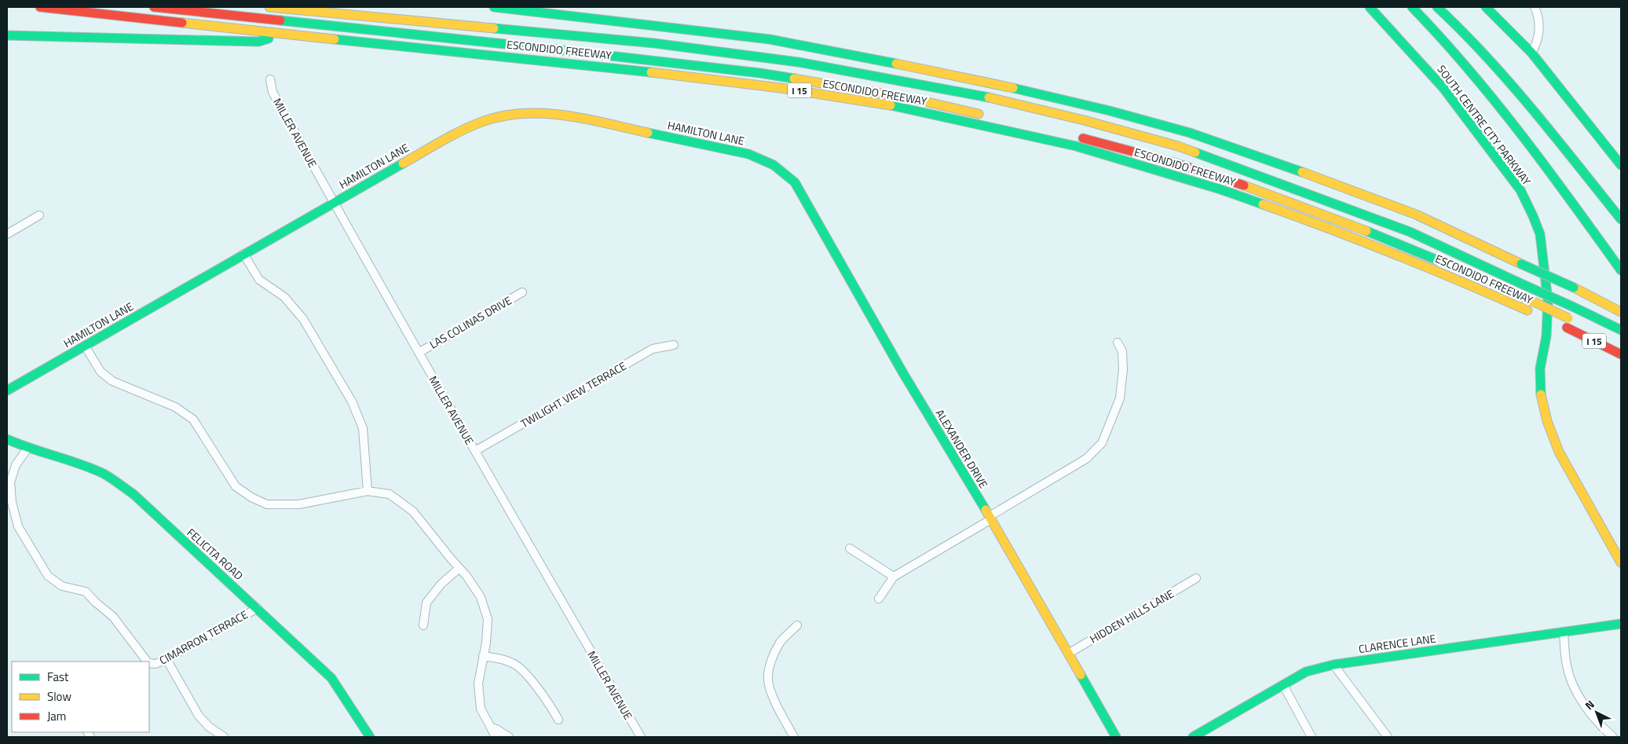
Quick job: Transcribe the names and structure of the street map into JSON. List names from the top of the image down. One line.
{"streets":{"main road":["ESCONDIDO FREEWAY","I 15","SOUTH CENTRE CITY PARKWAY","HAMILTON LANE","ALEXANDER DRIVE","FELICITA ROAD","CLARENCE LANE"],"street":["MILLER AVENUE","LAS COLINAS DRIVE","TWILIGHT VIEW TERRACE","HIDDEN HILLS LANE","CIMARRON TERRACE"]},"crossings":[["MILLER AVENUE","HAMILTON LANE"],["MILLER AVENUE","LAS COLINAS DRIVE"],["MILLER AVENUE","TWILIGHT VIEW TERRACE"],["HAMILTON LANE","ALEXANDER DRIVE"],["ALEXANDER DRIVE","HIDDEN HILLS LANE"],["FELICITA ROAD","CIMARRON TERRACE"]],"legend":["Fast","Slow","Jam"],"north":"top left"}
